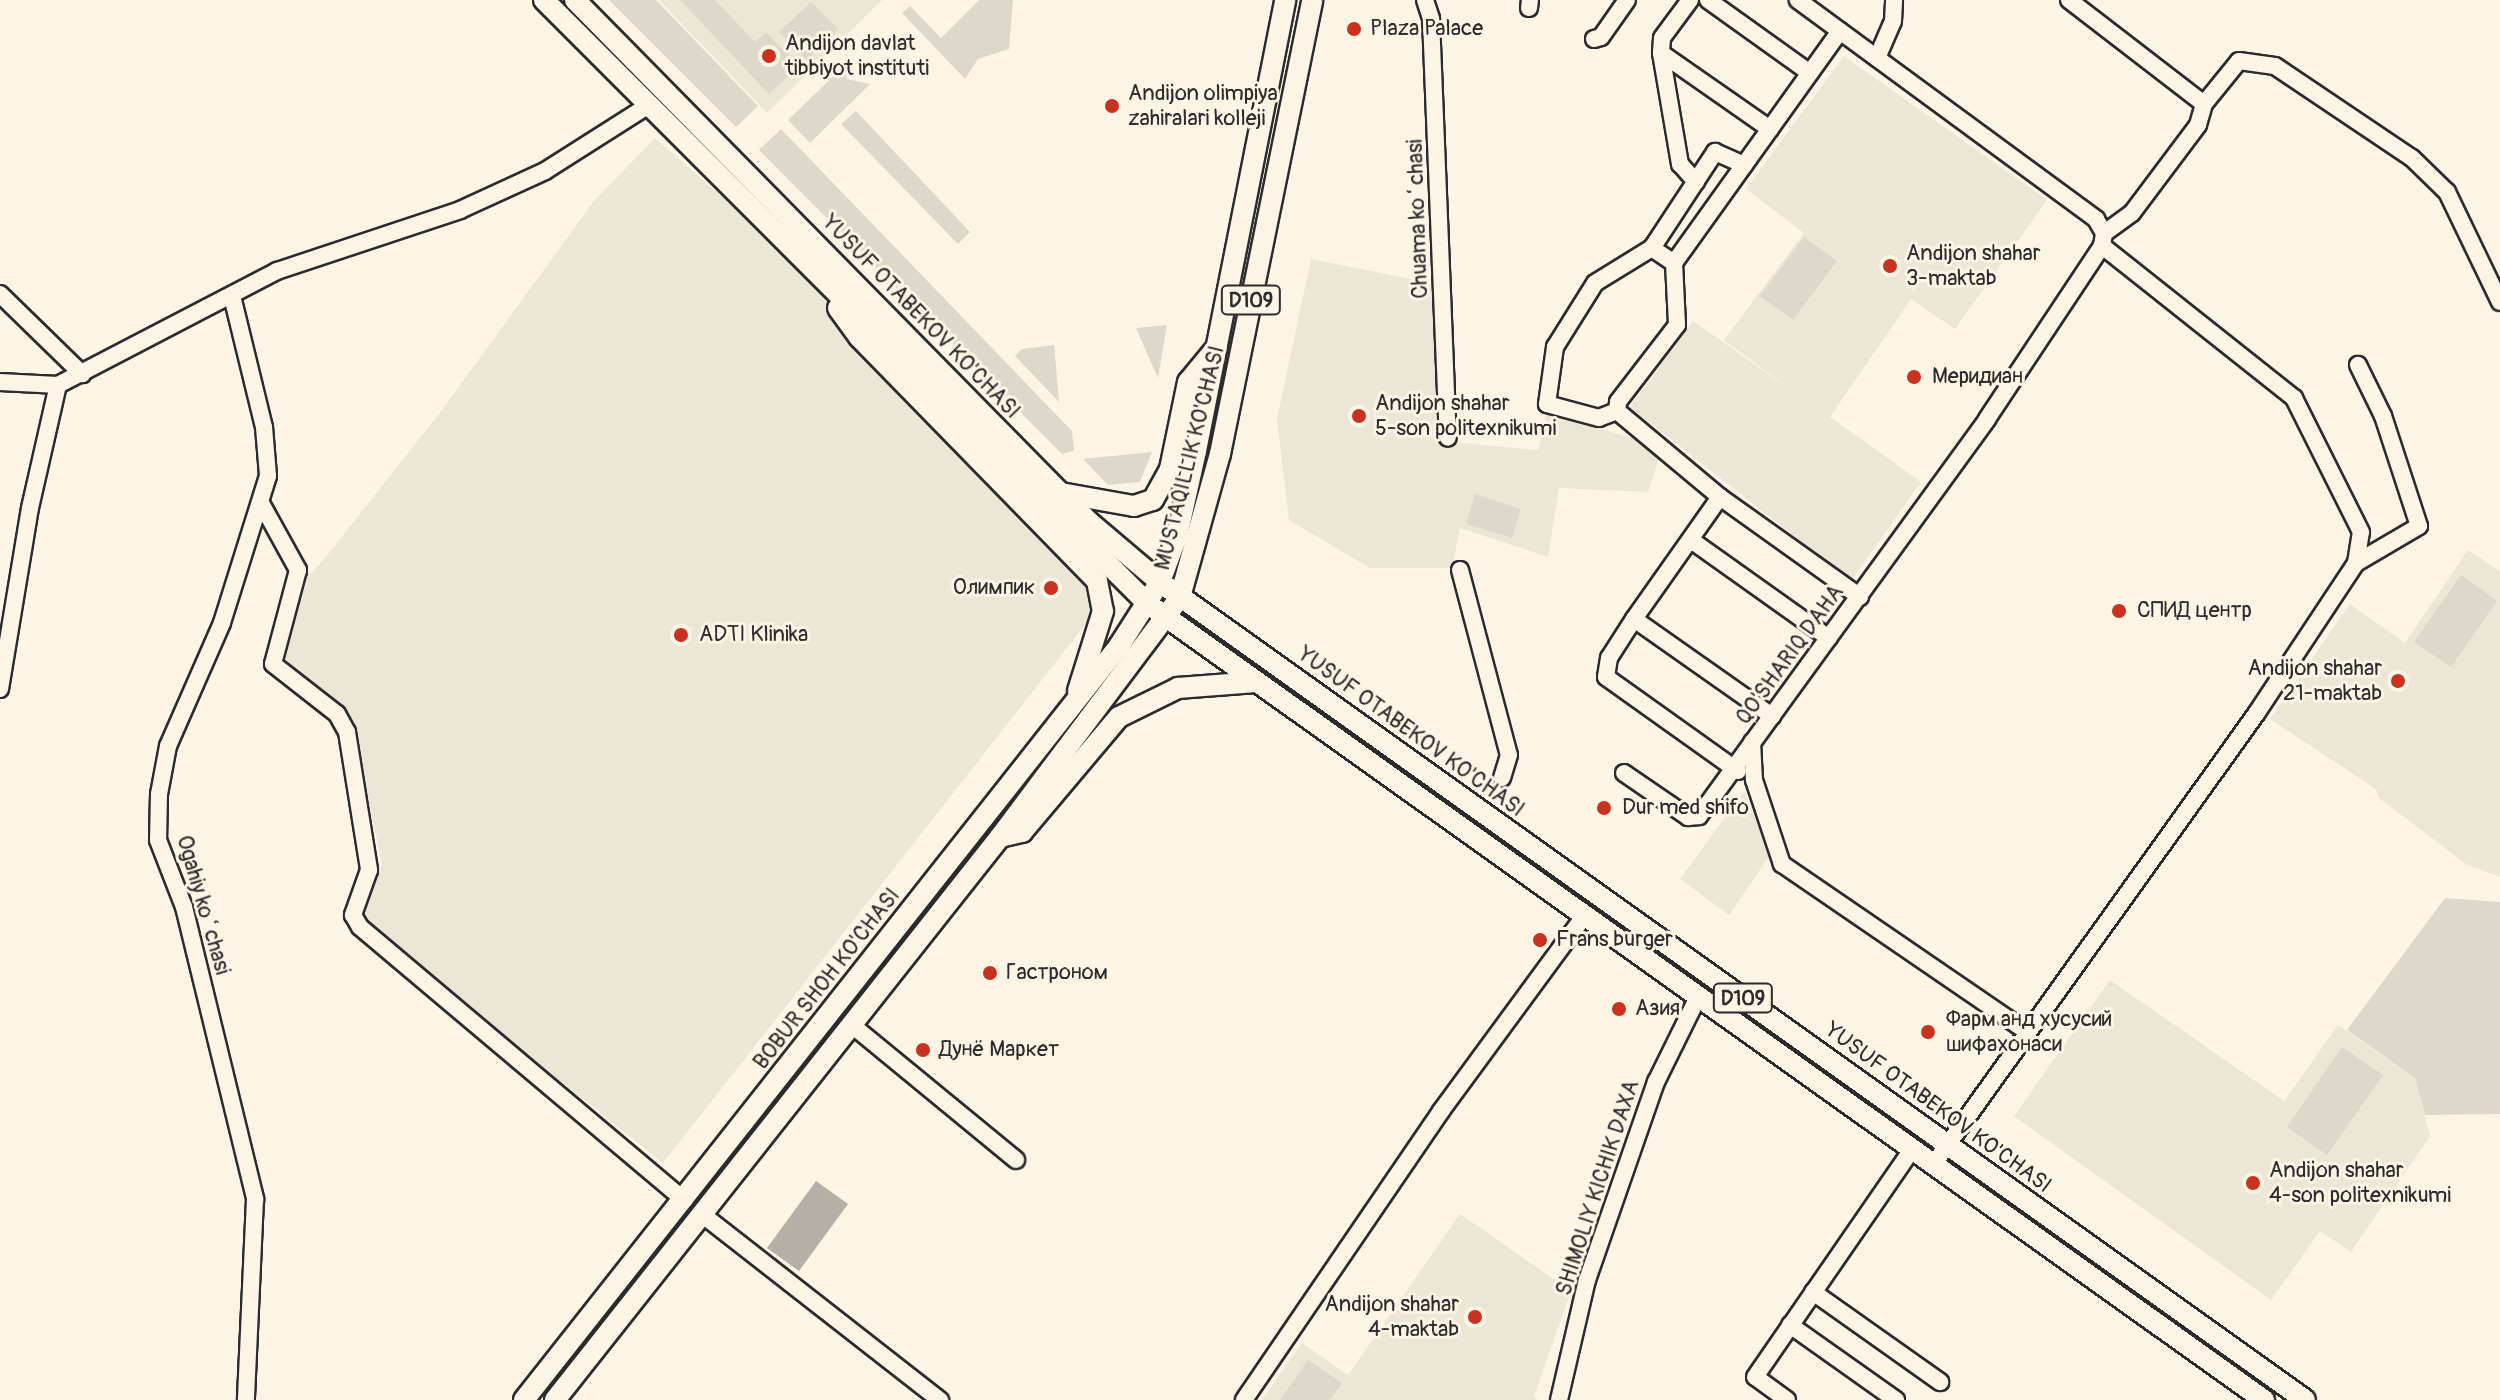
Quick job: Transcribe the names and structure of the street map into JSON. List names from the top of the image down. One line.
{"streets":{"main road":["D109","YUSUF OTABEKOV KO'CHASI","MUSTAQILLIK KO'CHASI","BOBUR SHOH KO'CHASI"],"street":["Chuama koʻchasi","QO'SHARIQ DAHA","Ogahiy koʻchasi","SHIMOLIY KICHIK DAXA"]},"crossings":[["YUSUF OTABEKOV KO'CHASI","MUSTAQILLIK KO'CHASI"],["YUSUF OTABEKOV KO'CHASI","BOBUR SHOH KO'CHASI"],["YUSUF OTABEKOV KO'CHASI","SHIMOLIY KICHIK DAXA"],["MUSTAQILLIK KO'CHASI","BOBUR SHOH KO'CHASI"]],"places":["Plaza Palace","Andijon davlat tibbiyot instituti","Andijon olimpiya zahiralari kolleji","Andijon shahar 3-maktab","Меридиан","Andijon shahar 5-son politexnikumi","Олимпик","СПИД центр","ADTI Klinika","Andijon shahar 21-maktab","Dur med shifo","Frans burger","Гастроном","Азия","Фарм анд хусусий шифахонаси","Дунё Маркет","Andijon shahar 4-son politexnikumi","Andijon shahar 4-maktab"]}
